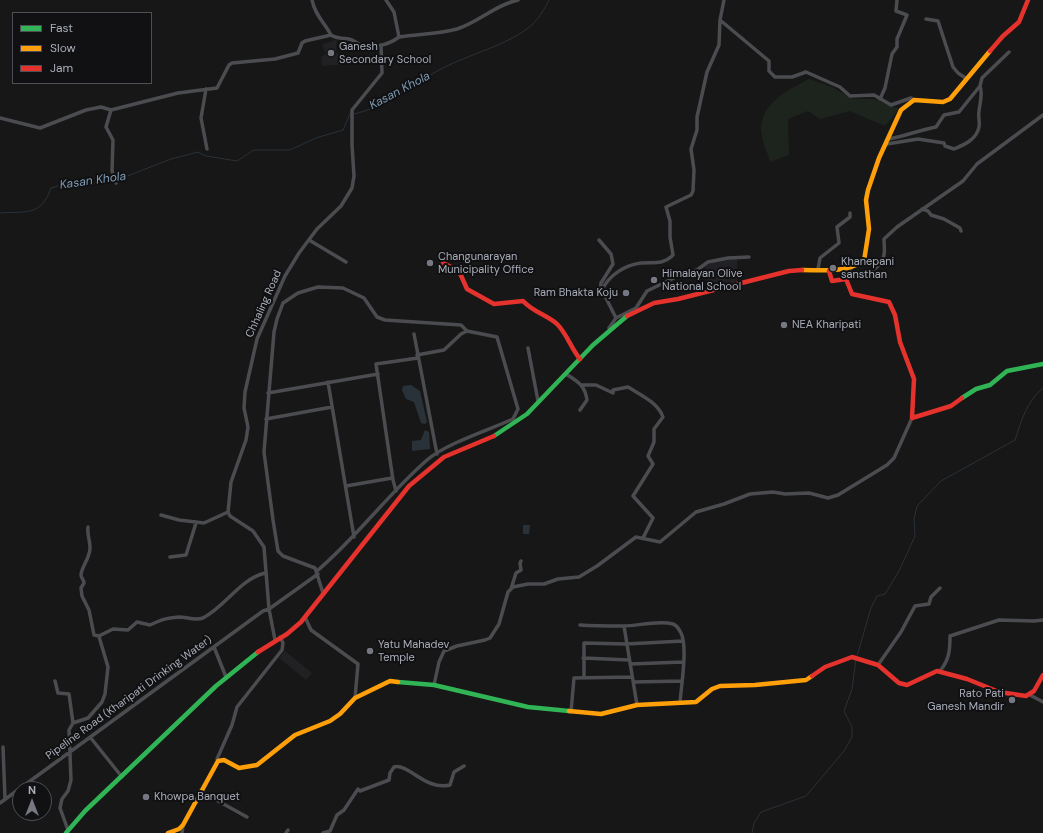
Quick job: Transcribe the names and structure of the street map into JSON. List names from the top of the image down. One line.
{"streets":{"street":["Chhaling Road","Pipeline Road (Kharipati Drinking Water)"]},"water":["Kasan Khola"],"places":["Ganesh Secondary School","Changunarayan Municipality Office","Khanepani sansthan","Himalayan Olive National School","Ram Bhakta Koju","NEA Kharipati","Yatu Mahadev Temple","Rato Pati Ganesh Mandir","Khowpa Banquet"],"legend":["Fast","Slow","Jam"],"north":"top"}
